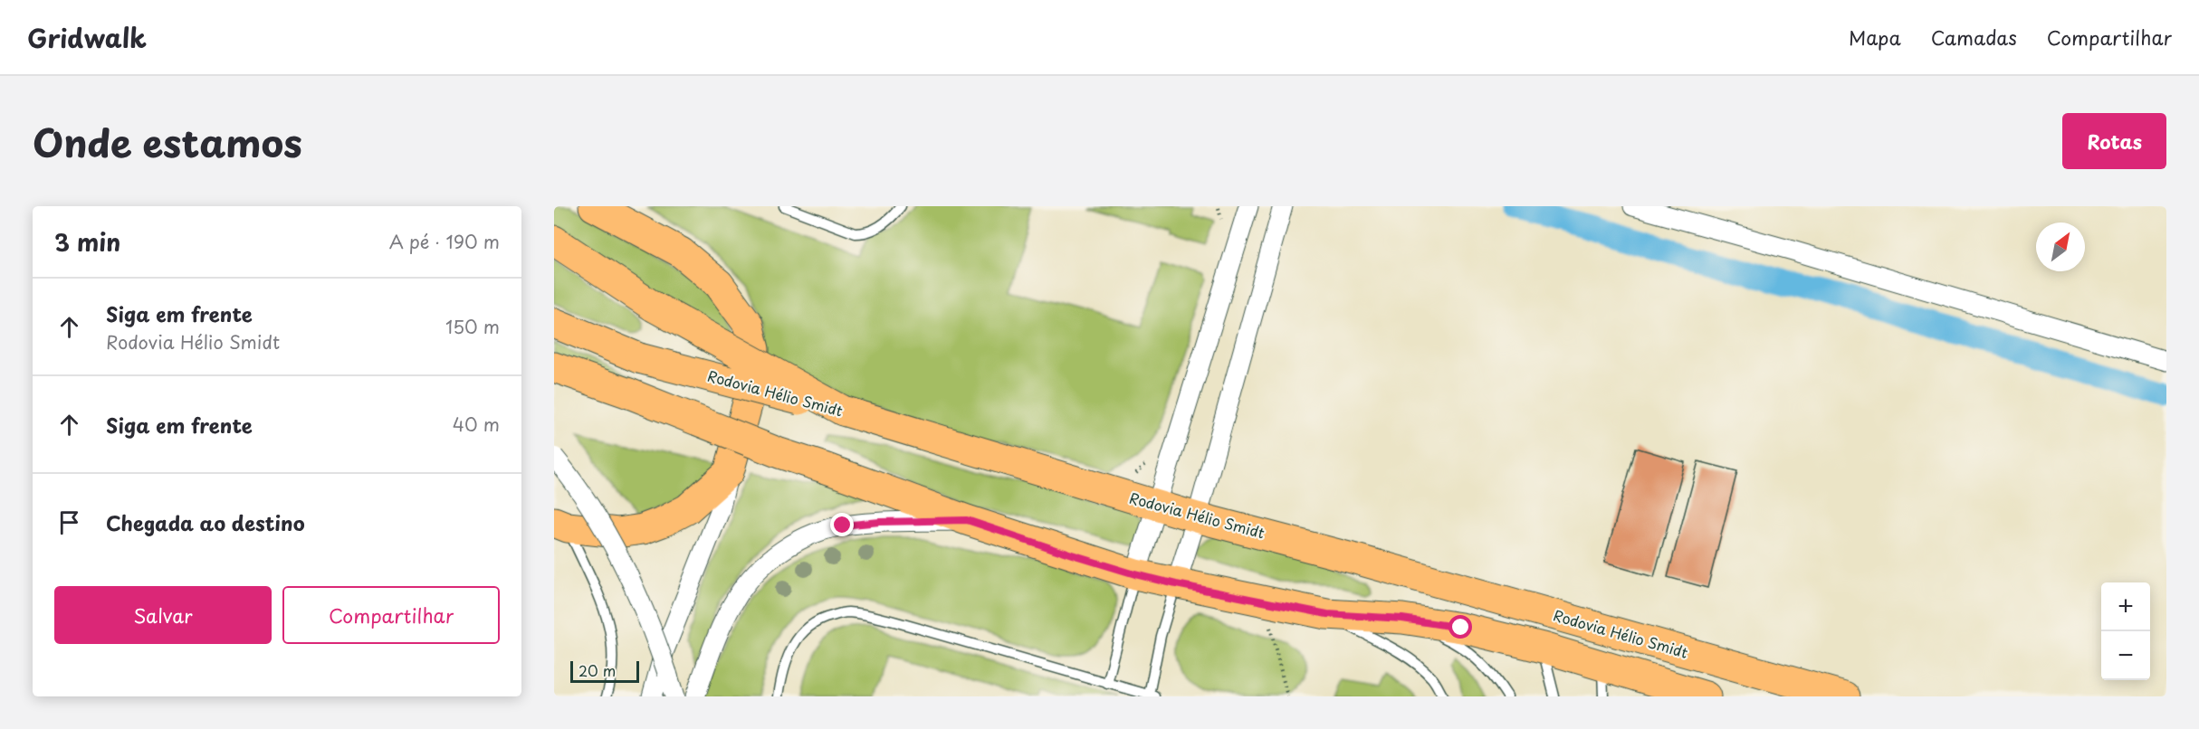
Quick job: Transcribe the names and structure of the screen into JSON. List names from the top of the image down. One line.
{"streets":{"main road":["Rodovia Hélio Smidt"]},"scale_bar":"20 m","north":"top right","page":{"header":"Gridwalk","nav":["Mapa","Camadas","Compartilhar"],"title":"Onde estamos","buttons":["Rotas",["Salvar","Compartilhar"]],"heading":["3 min","A pé · 190 m"],"list":[["Siga em frente","Rodovia Hélio Smidt","150 m"],["Siga em frente","40 m"],"Chegada ao destino"],"map_buttons":["+","−"],"scale":"20 m"}}
